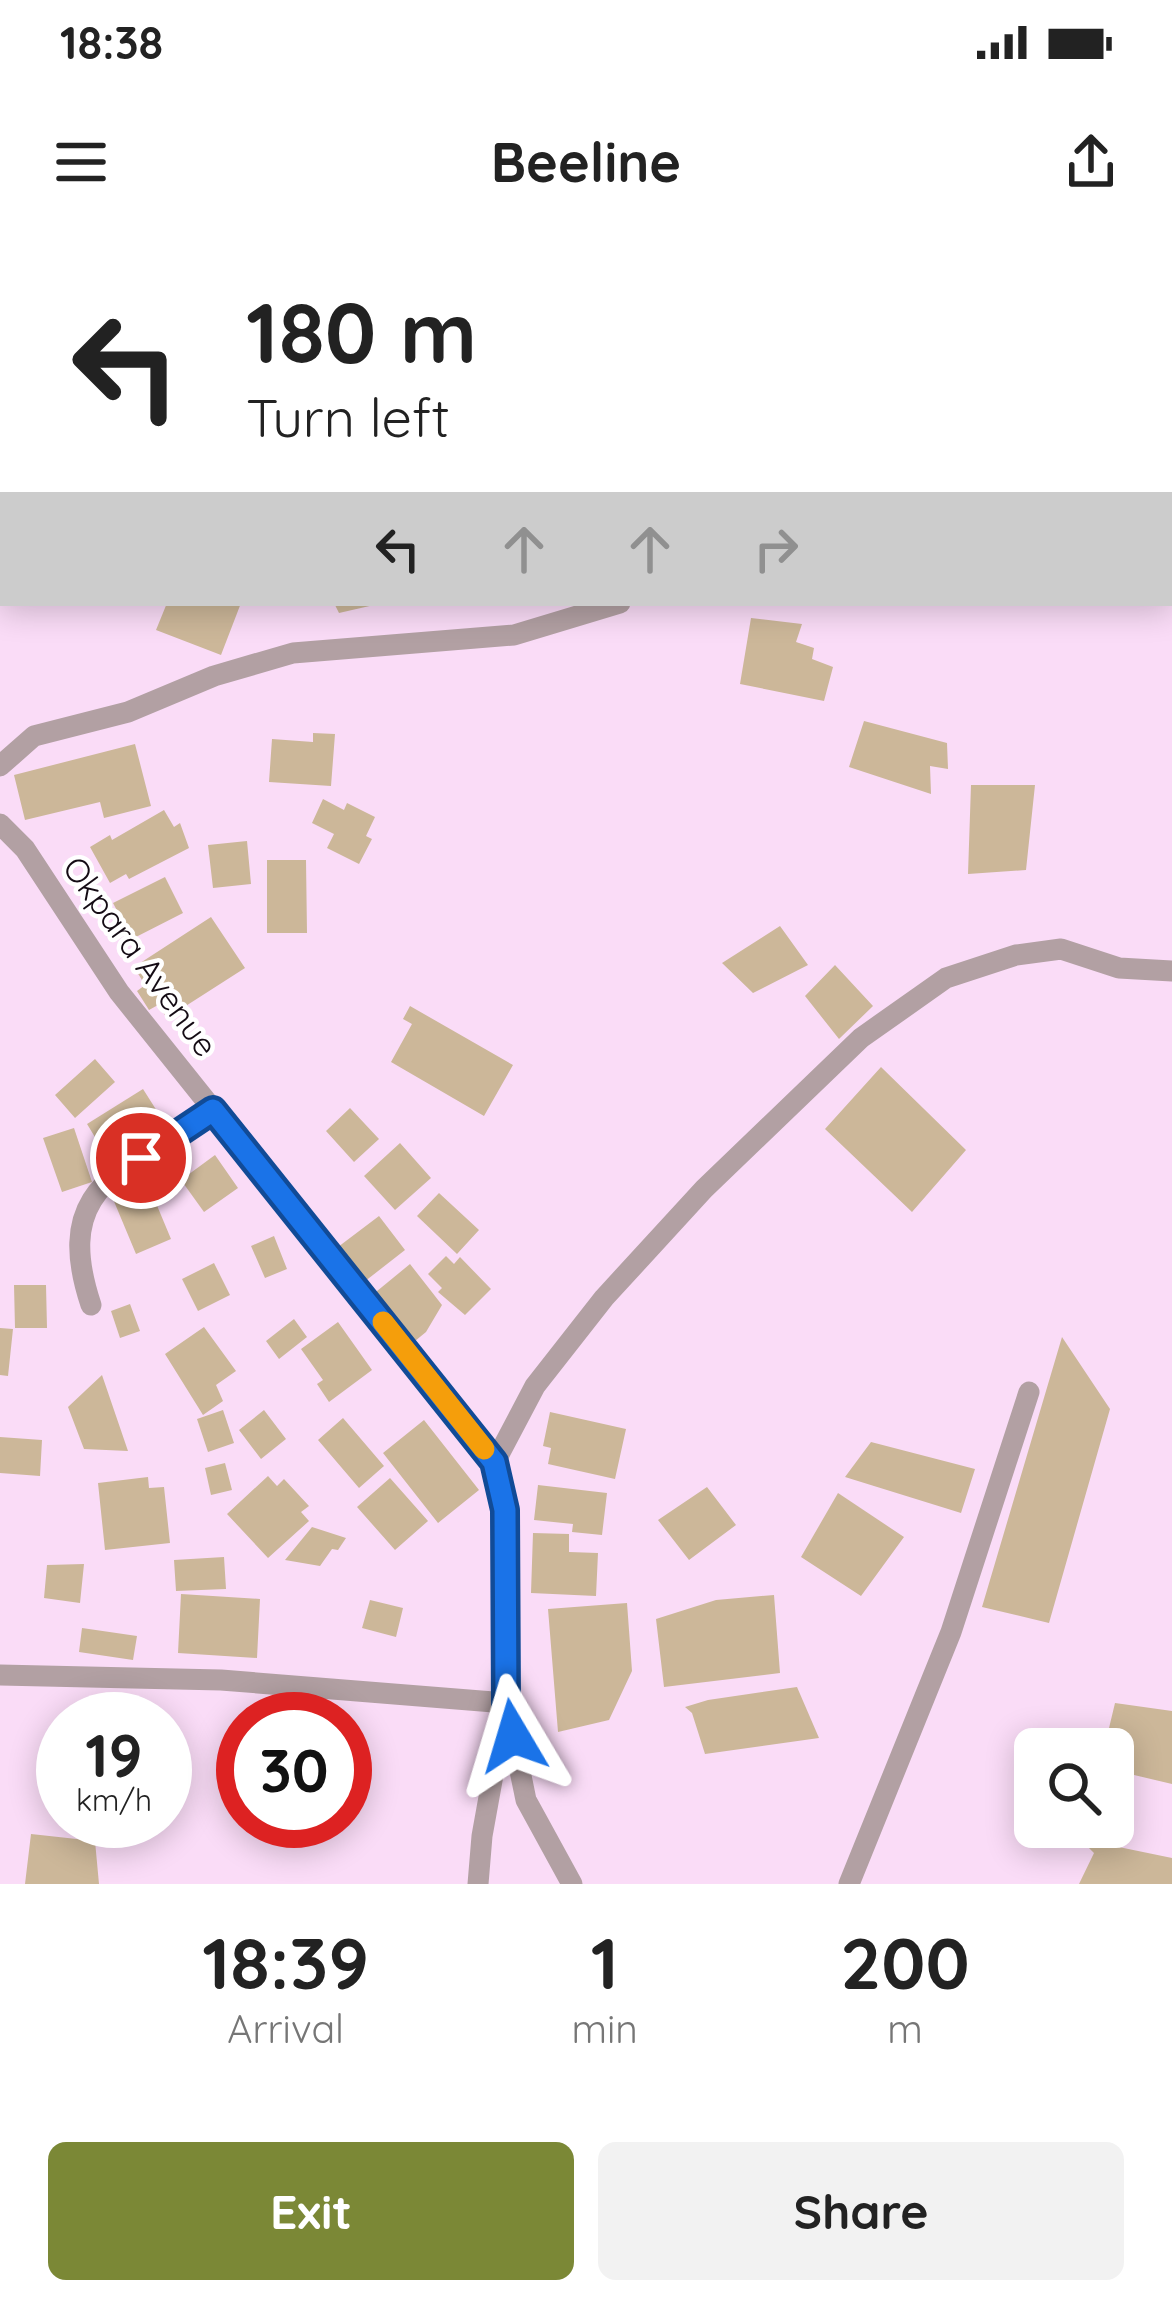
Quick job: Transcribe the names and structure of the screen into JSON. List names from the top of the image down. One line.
{"streets":{"street":["Okpara Avenue"]},"page":{"status":"18:38","header":"Beeline","turn":["180 m","Turn left"],"speed":"19 km/h","limit":"30","eta":["18:39","Arrival","1","min","200","m"],"buttons":["Exit","Share"]}}
